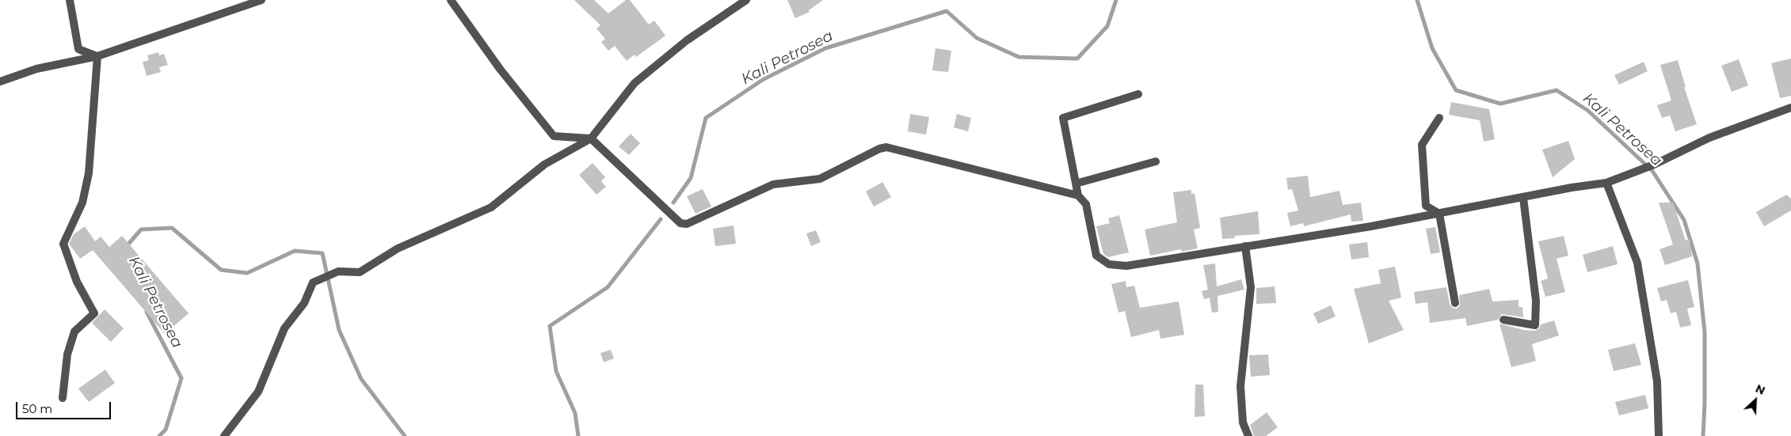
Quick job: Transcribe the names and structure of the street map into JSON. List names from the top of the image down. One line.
{"water":["Kali Petrosea"],"scale_bar":"50 m","north":"top right"}
